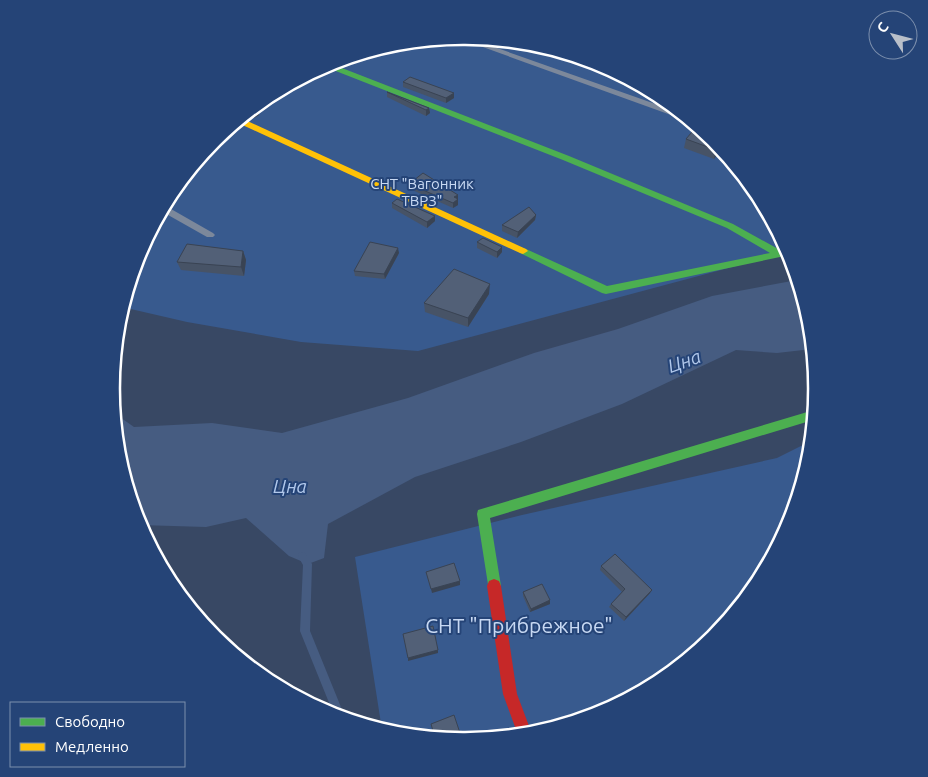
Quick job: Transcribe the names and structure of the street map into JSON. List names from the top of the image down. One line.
{"water":["Цна"],"parks":["СНТ \"Вагонник ТВРЗ\"","СНТ \"Прибрежное\""],"legend":["Свободно","Медленно"],"north":"top left"}
